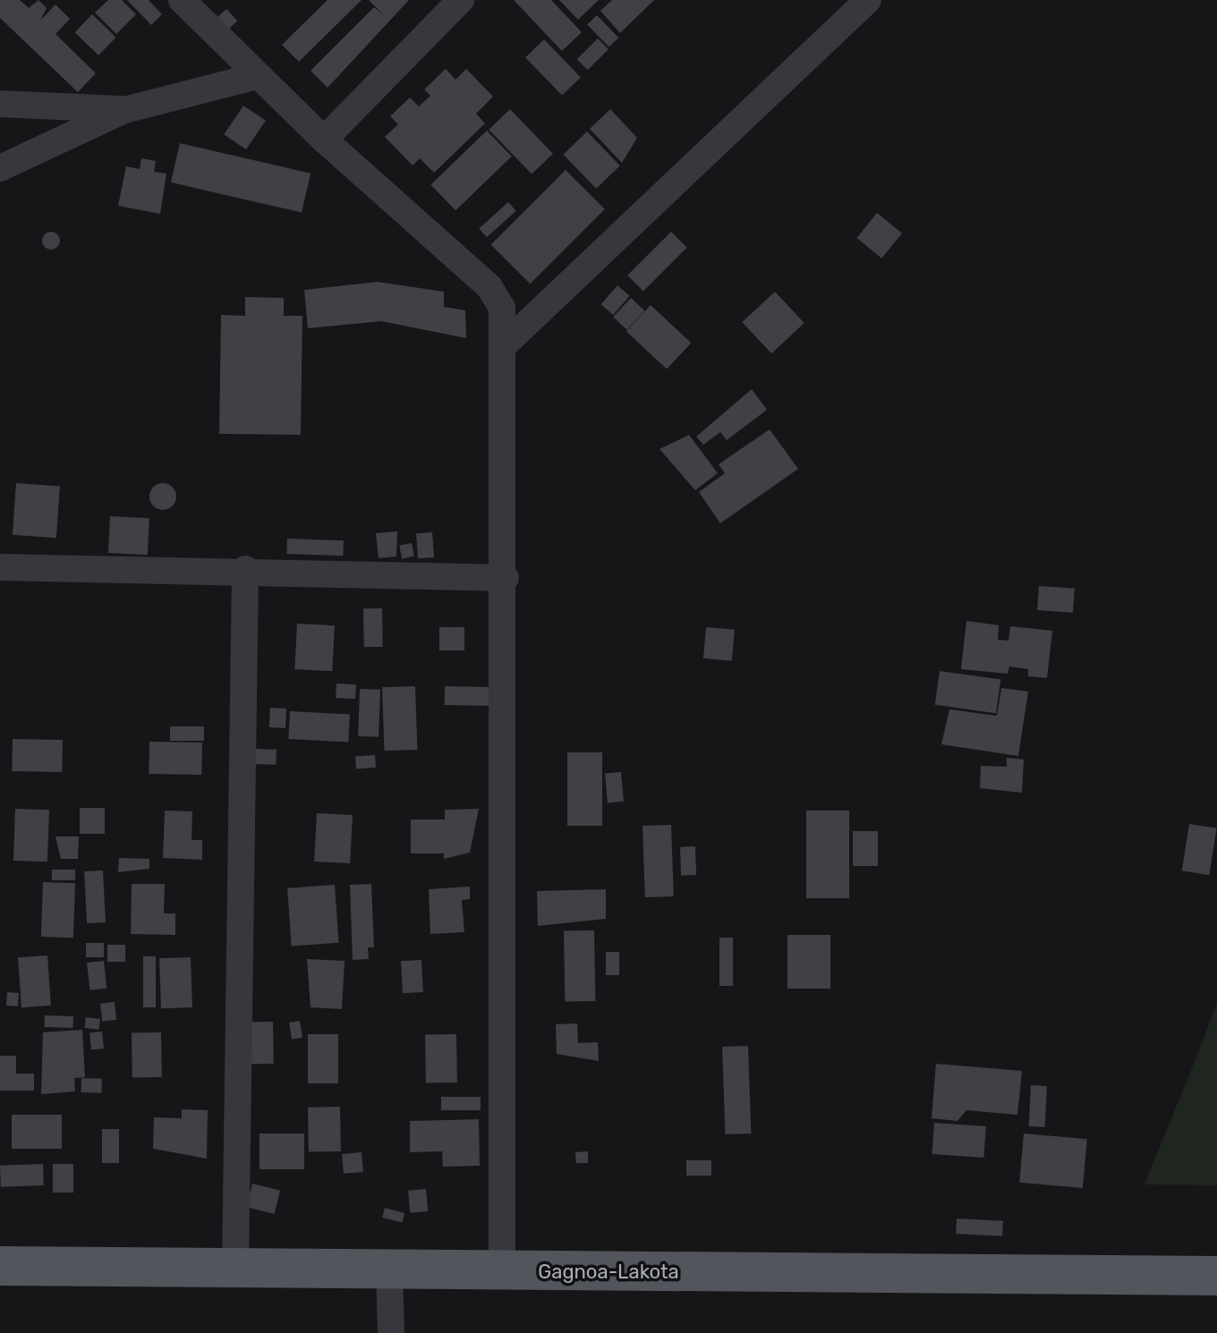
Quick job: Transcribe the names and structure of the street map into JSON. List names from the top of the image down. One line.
{"streets":{"main road":["Gagnoa-Lakota"]}}
